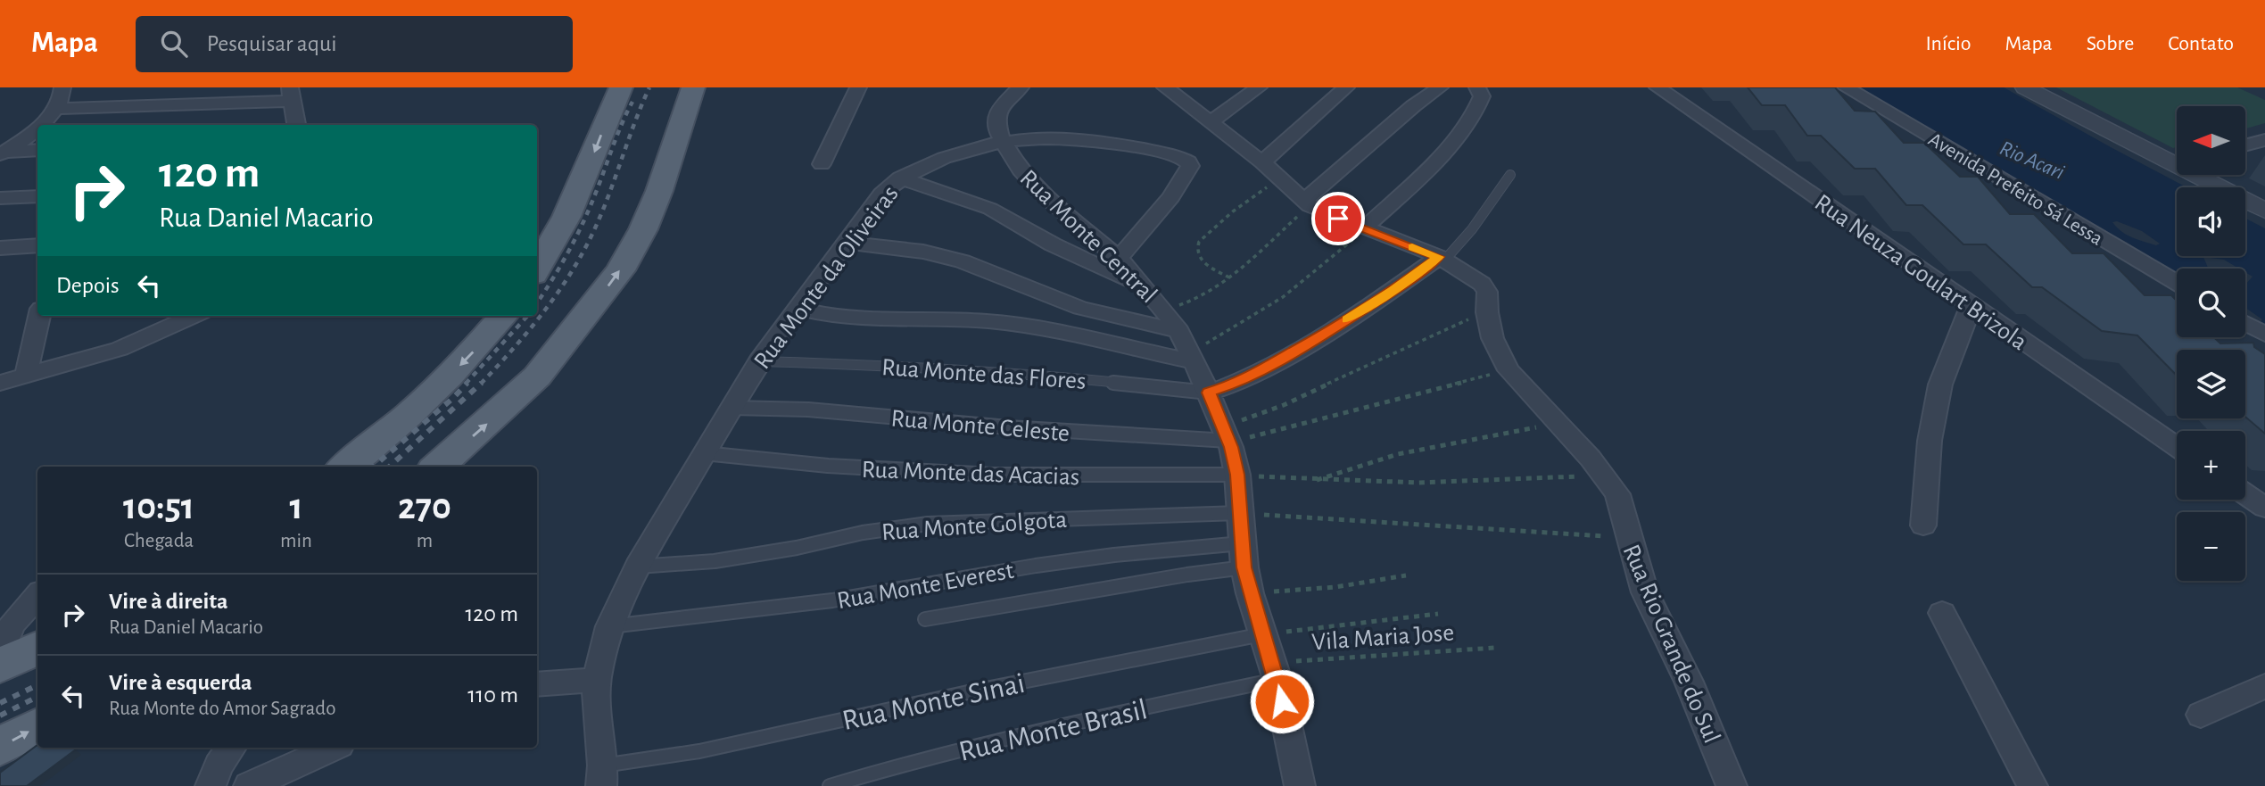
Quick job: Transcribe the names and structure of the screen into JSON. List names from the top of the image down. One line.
{"streets":{"street":["Avenida Prefeito Sá Lessa","Rua Monte Central","Rua Neuza Goulart Brizola","Rua Monte da Oliveiras","Rua Rio Grande do Sul"],"lane":["Rua Monte das Flores","Rua Monte Celeste","Rua Monte das Acacias","Rua Monte Golgota","Rua Monte Everest","Rua Monte Sinai","Rua Monte Brasil"],"path":["Vila Maria Jose"]},"crossings":[["Rua Monte Central","Rua Monte da Oliveiras"],["Rua Monte Central","Rua Monte das Flores"],["Rua Monte Central","Rua Monte Celeste"],["Rua Monte Central","Rua Monte das Acacias"],["Rua Monte Central","Rua Monte Golgota"],["Rua Monte Central","Rua Monte Everest"],["Rua Monte Central","Vila Maria Jose"],["Rua Monte Central","Rua Monte Sinai"],["Rua Monte Central","Rua Monte Brasil"],["Rua Monte da Oliveiras","Rua Monte das Flores"],["Rua Monte da Oliveiras","Rua Monte Celeste"],["Rua Monte da Oliveiras","Rua Monte das Acacias"],["Rua Monte da Oliveiras","Rua Monte Golgota"],["Rua Monte da Oliveiras","Rua Monte Everest"],["Rua Monte da Oliveiras","Rua Monte Sinai"],["Vila Maria Jose","Rua Monte Brasil"]],"water":["Rio Acari"],"north":"left","page":{"header":"Mapa","search":"Pesquisar aqui","nav":["Início","Mapa","Sobre","Contato"],"map_buttons":["+","−"],"turn":["120 m","Rua Daniel Macario"],"then":"Depois","eta":["10:51","Chegada","1","min","270","m"],"list":[{"name":"Vire à direita","note":"Rua Daniel Macario","value":"120 m"},{"name":"Vire à esquerda","note":"Rua Monte do Amor Sagrado","value":"110 m"}]}}
